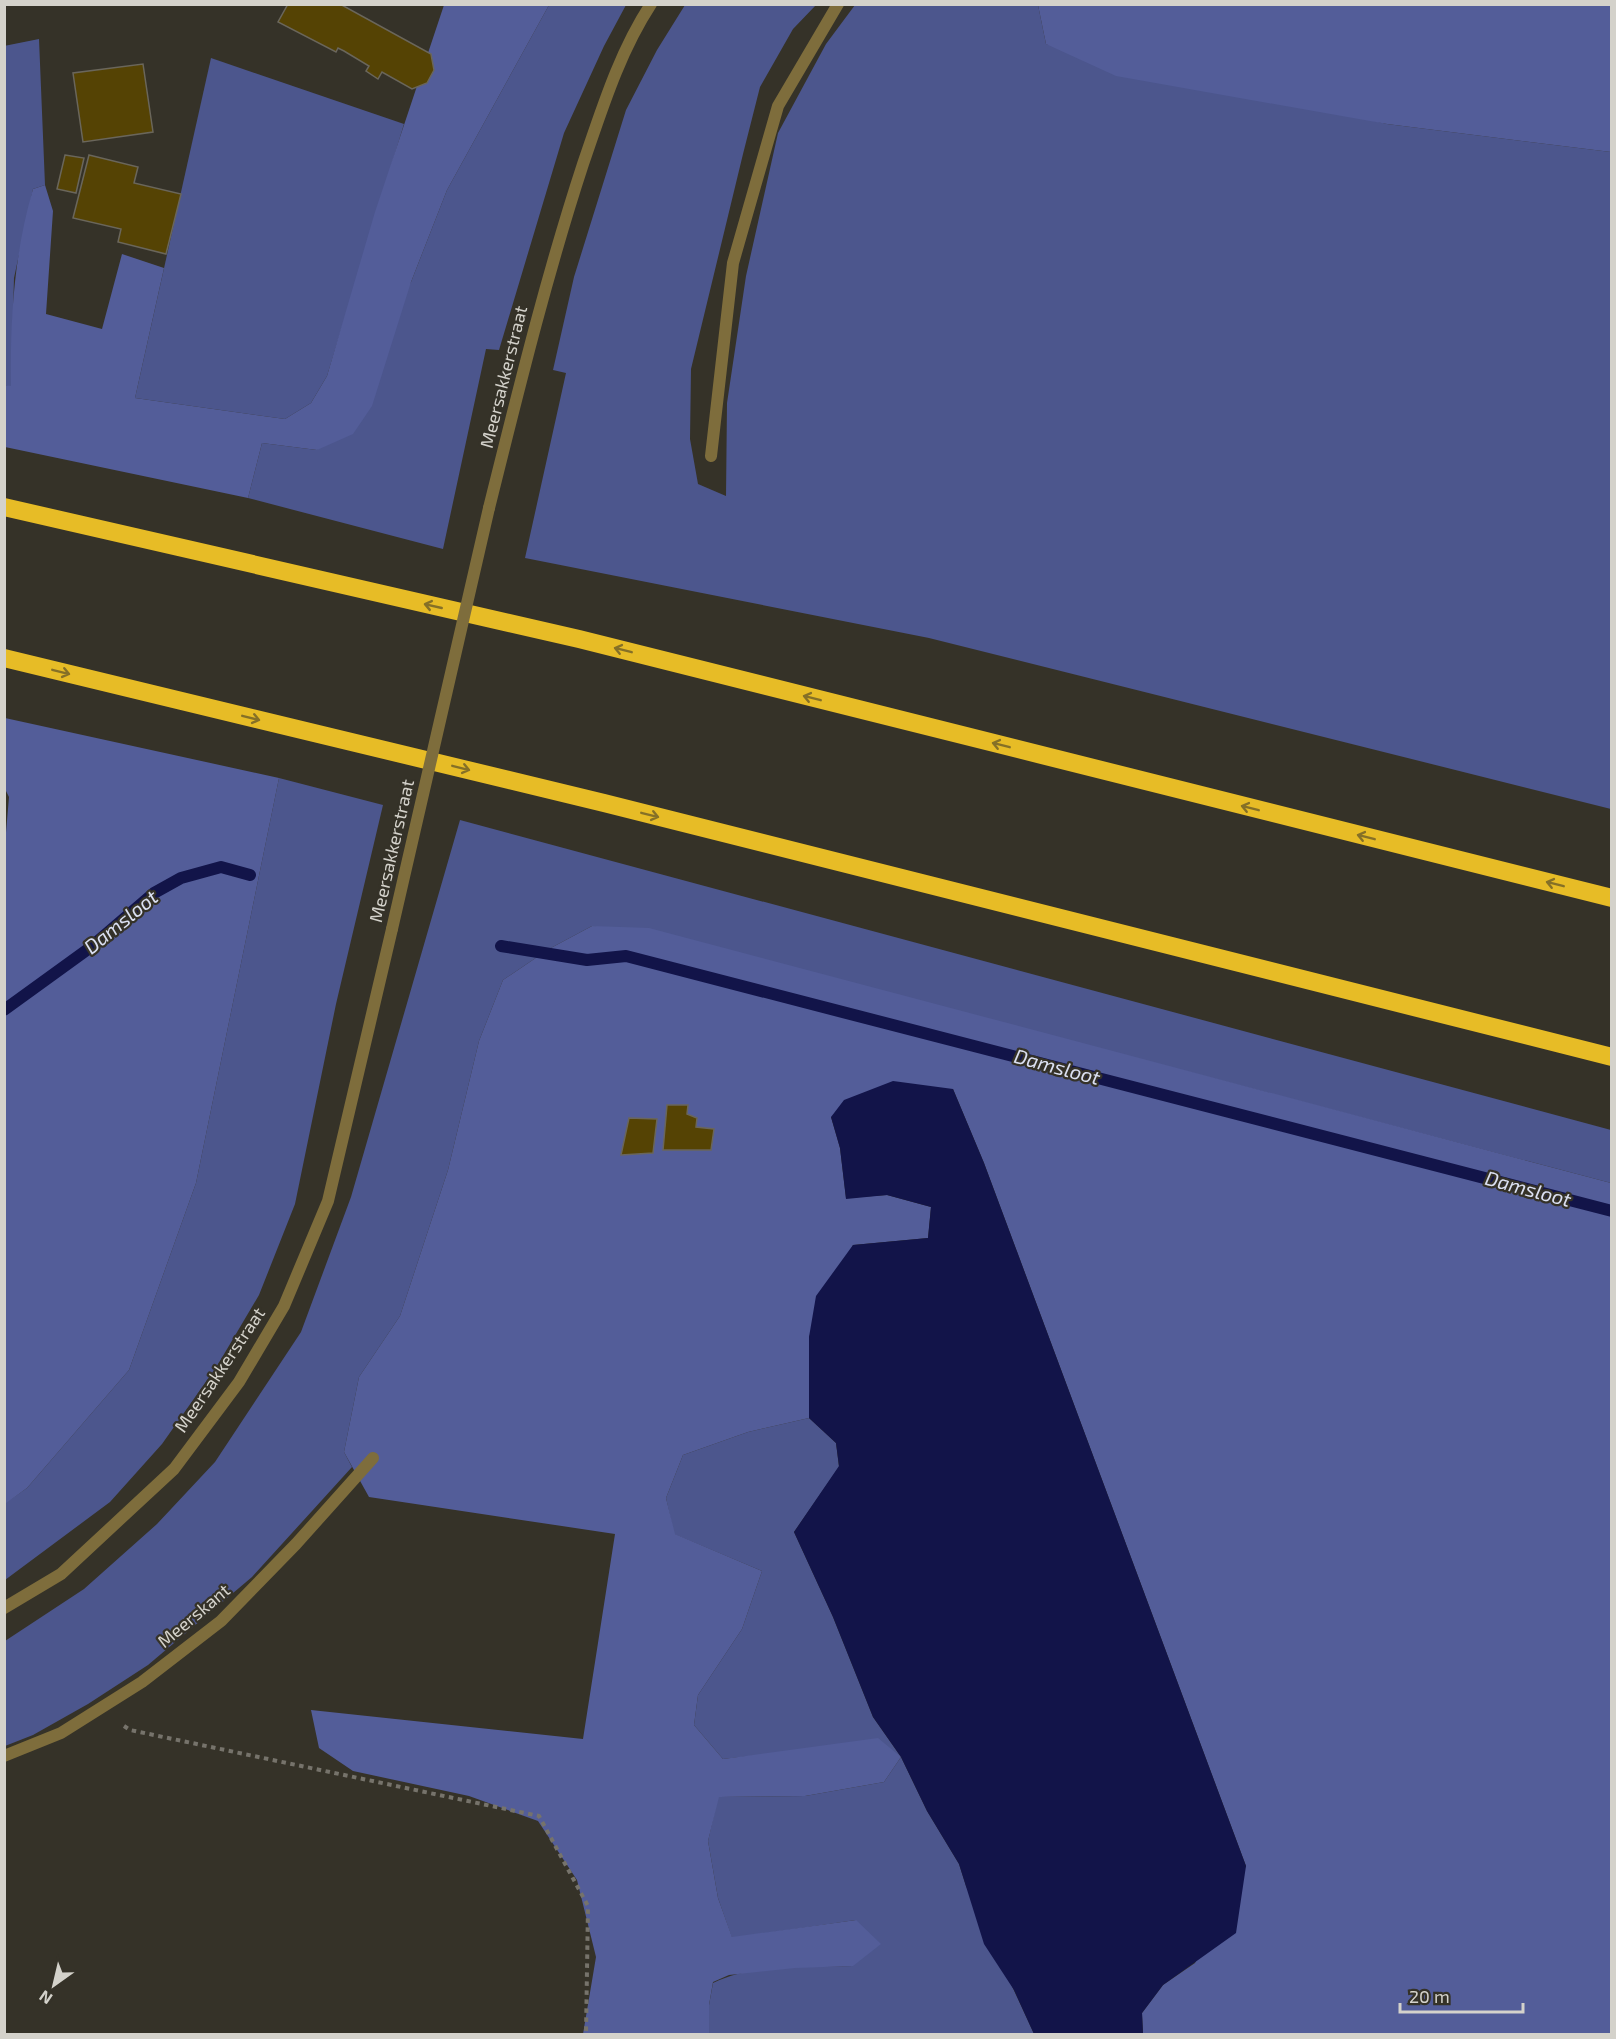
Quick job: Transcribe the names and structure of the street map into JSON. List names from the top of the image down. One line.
{"streets":{"street":["Meersakkerstraat","Meerskant"]},"water":["Damsloot"],"scale_bar":"20 m","north":"bottom left"}
